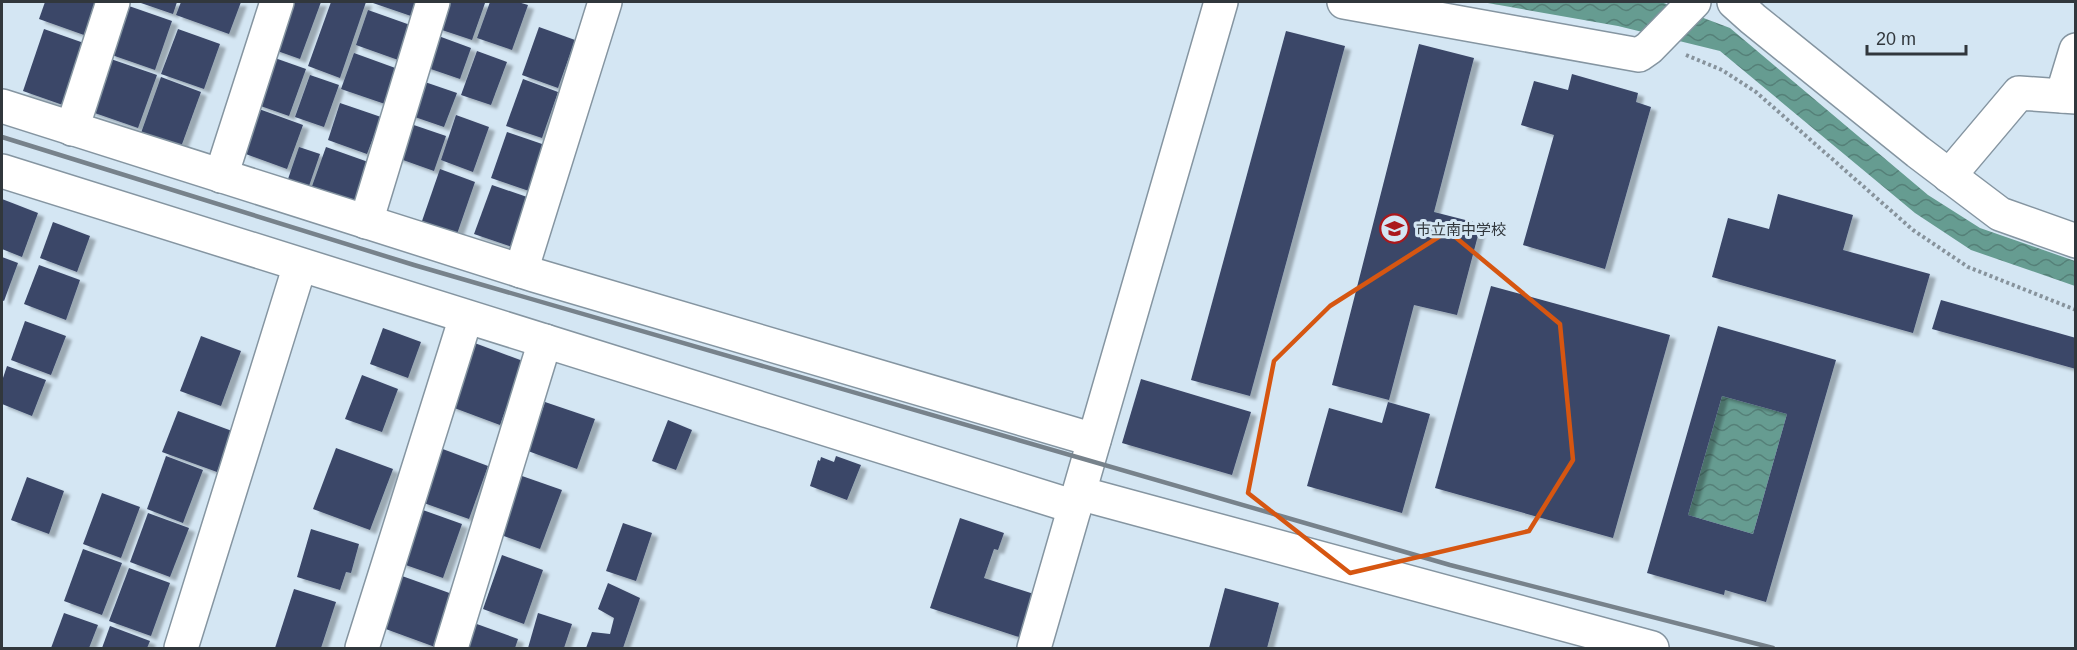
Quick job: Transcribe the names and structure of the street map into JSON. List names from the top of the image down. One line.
{"places":{"school or university":["市立南中学校"]},"scale_bar":"20 m"}
